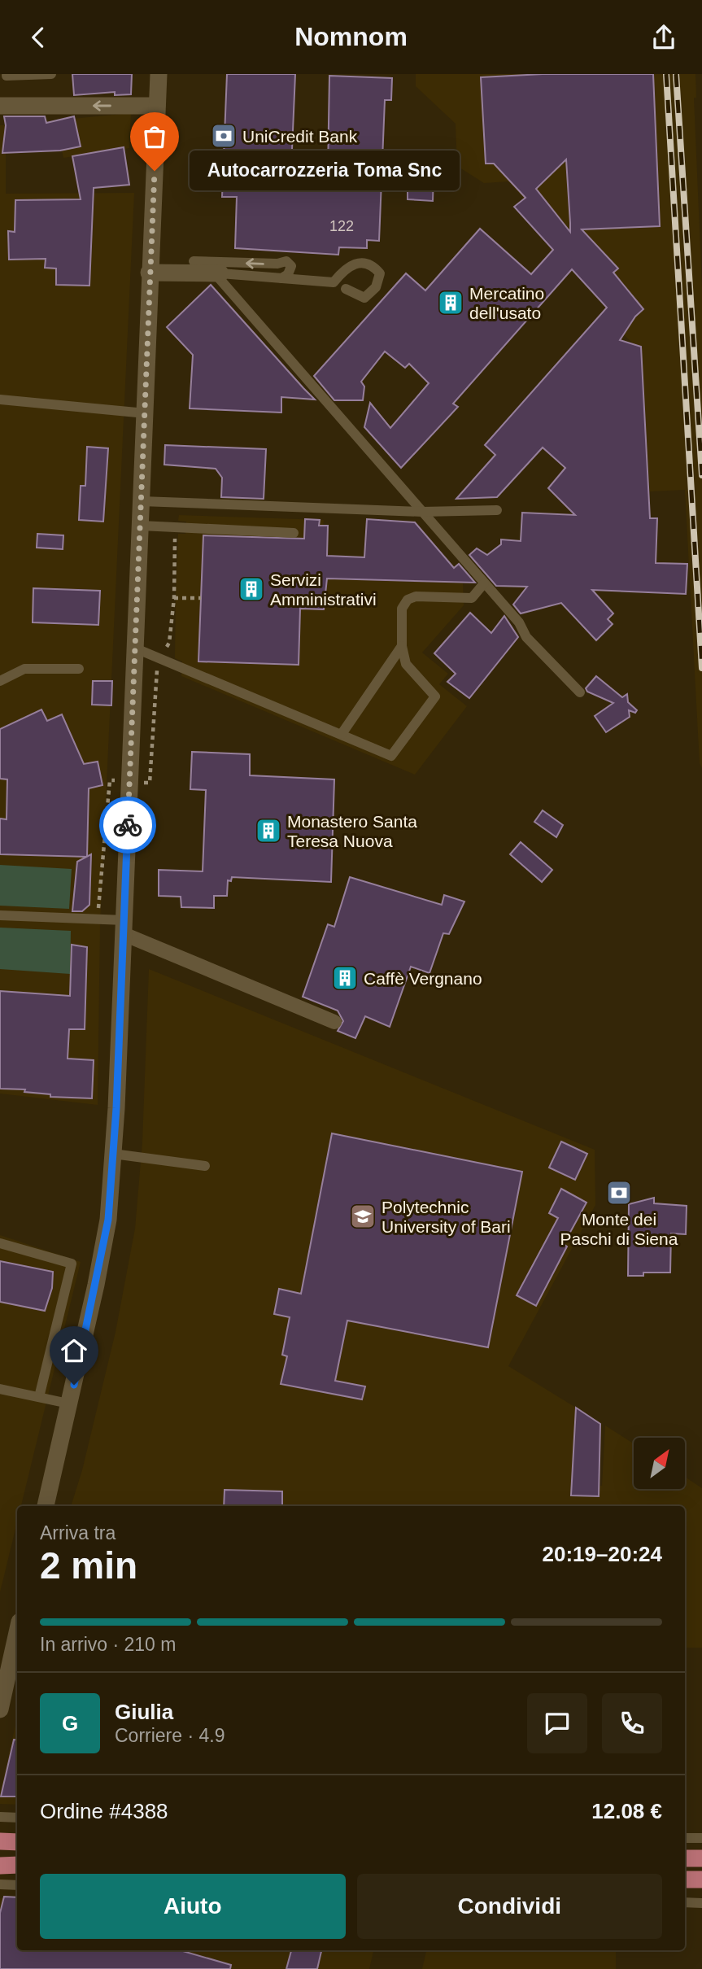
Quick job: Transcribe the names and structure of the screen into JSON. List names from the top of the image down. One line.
{"places":{"bank":["UniCredit Bank","Monte dei Paschi di Siena"],"other":["Autocarrozzeria Toma Snc"],"building":["Mercatino dell'usato","Servizi Amministrativi","Monastero Santa Teresa Nuova","Caffè Vergnano"],"school or university":["Polytechnic University of Bari"]},"house_numbers":["122"],"north":"top right","page":{"header":"Nomnom","bubble":"Autocarrozzeria Toma Snc","heading":["2 min","Arriva tra","20:19–20:24"],"panel":["Giulia","Corriere · 4.9","Ordine #4388","12.08 €"],"bar":"In arrivo · 210 m","round":"G","buttons":["Aiuto","Condividi"]}}
